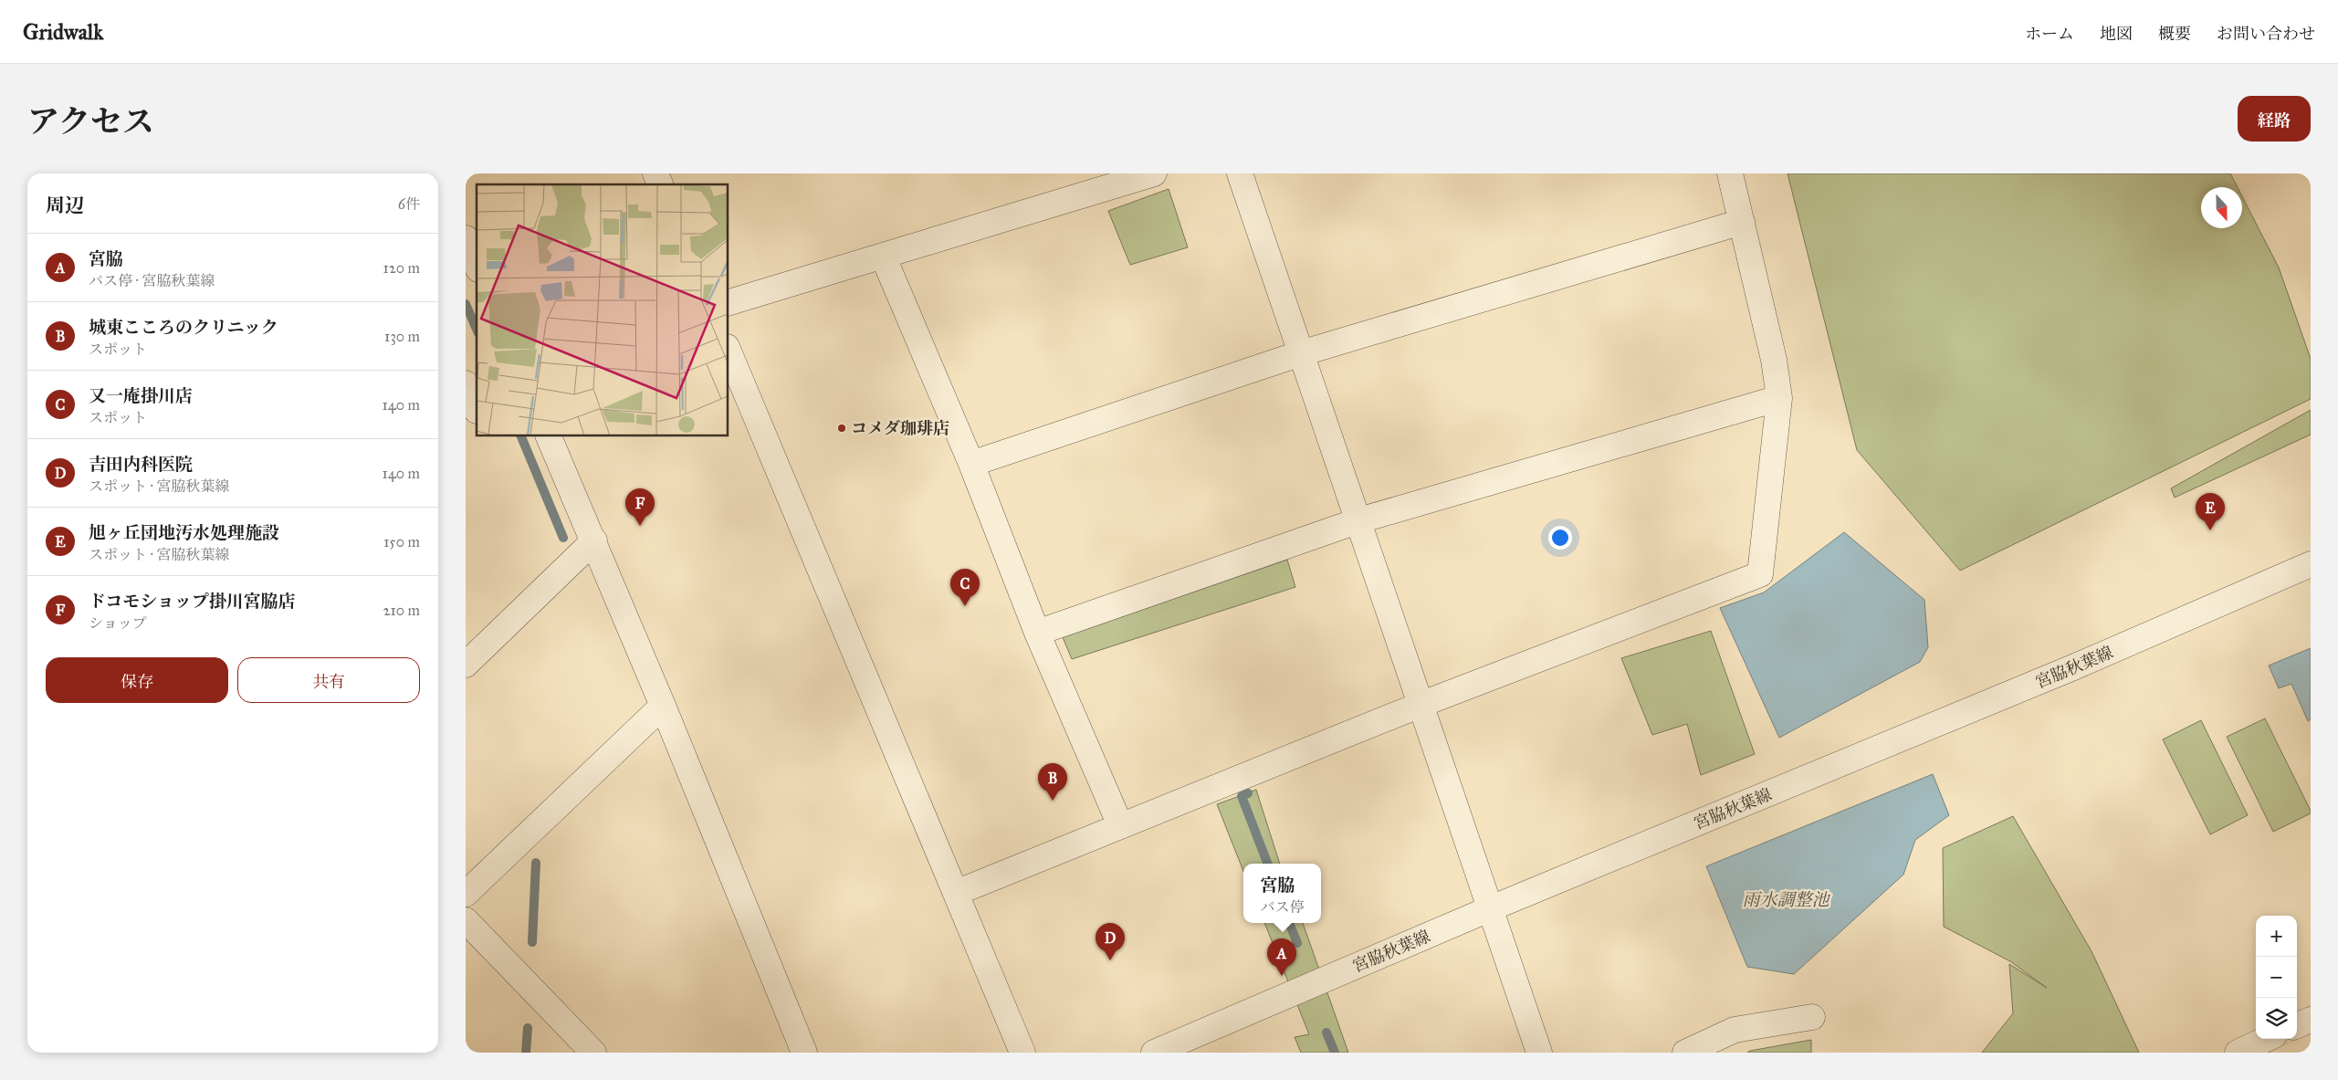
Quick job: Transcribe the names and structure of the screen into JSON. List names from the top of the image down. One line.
{"streets":{"street":["宮脇秋葉線"]},"water":["雨水調整池"],"places":["コメダ珈琲店"],"north":"bottom","page":{"header":"Gridwalk","nav":["ホーム","地図","概要","お問い合わせ"],"title":"アクセス","buttons":["経路",["保存","共有"]],"heading":["周辺","6件"],"list":[{"mark":"A","name":"宮脇","note":"バス停 · 宮脇秋葉線","value":"120 m"},{"mark":"B","name":"城東こころのクリニック","note":"スポット","value":"130 m"},{"mark":"C","name":"又一庵掛川店","note":"スポット","value":"140 m"},{"mark":"D","name":"吉田内科医院","note":"スポット · 宮脇秋葉線","value":"140 m"},{"mark":"E","name":"旭ヶ丘団地汚水処理施設","note":"スポット · 宮脇秋葉線","value":"150 m"},{"mark":"F","name":"ドコモショップ掛川宮脇店","note":"ショップ","value":"210 m"}],"pins":["F","E","C","B","D","A"],"popup":["宮脇","バス停"],"map_buttons":["+","−"]}}
